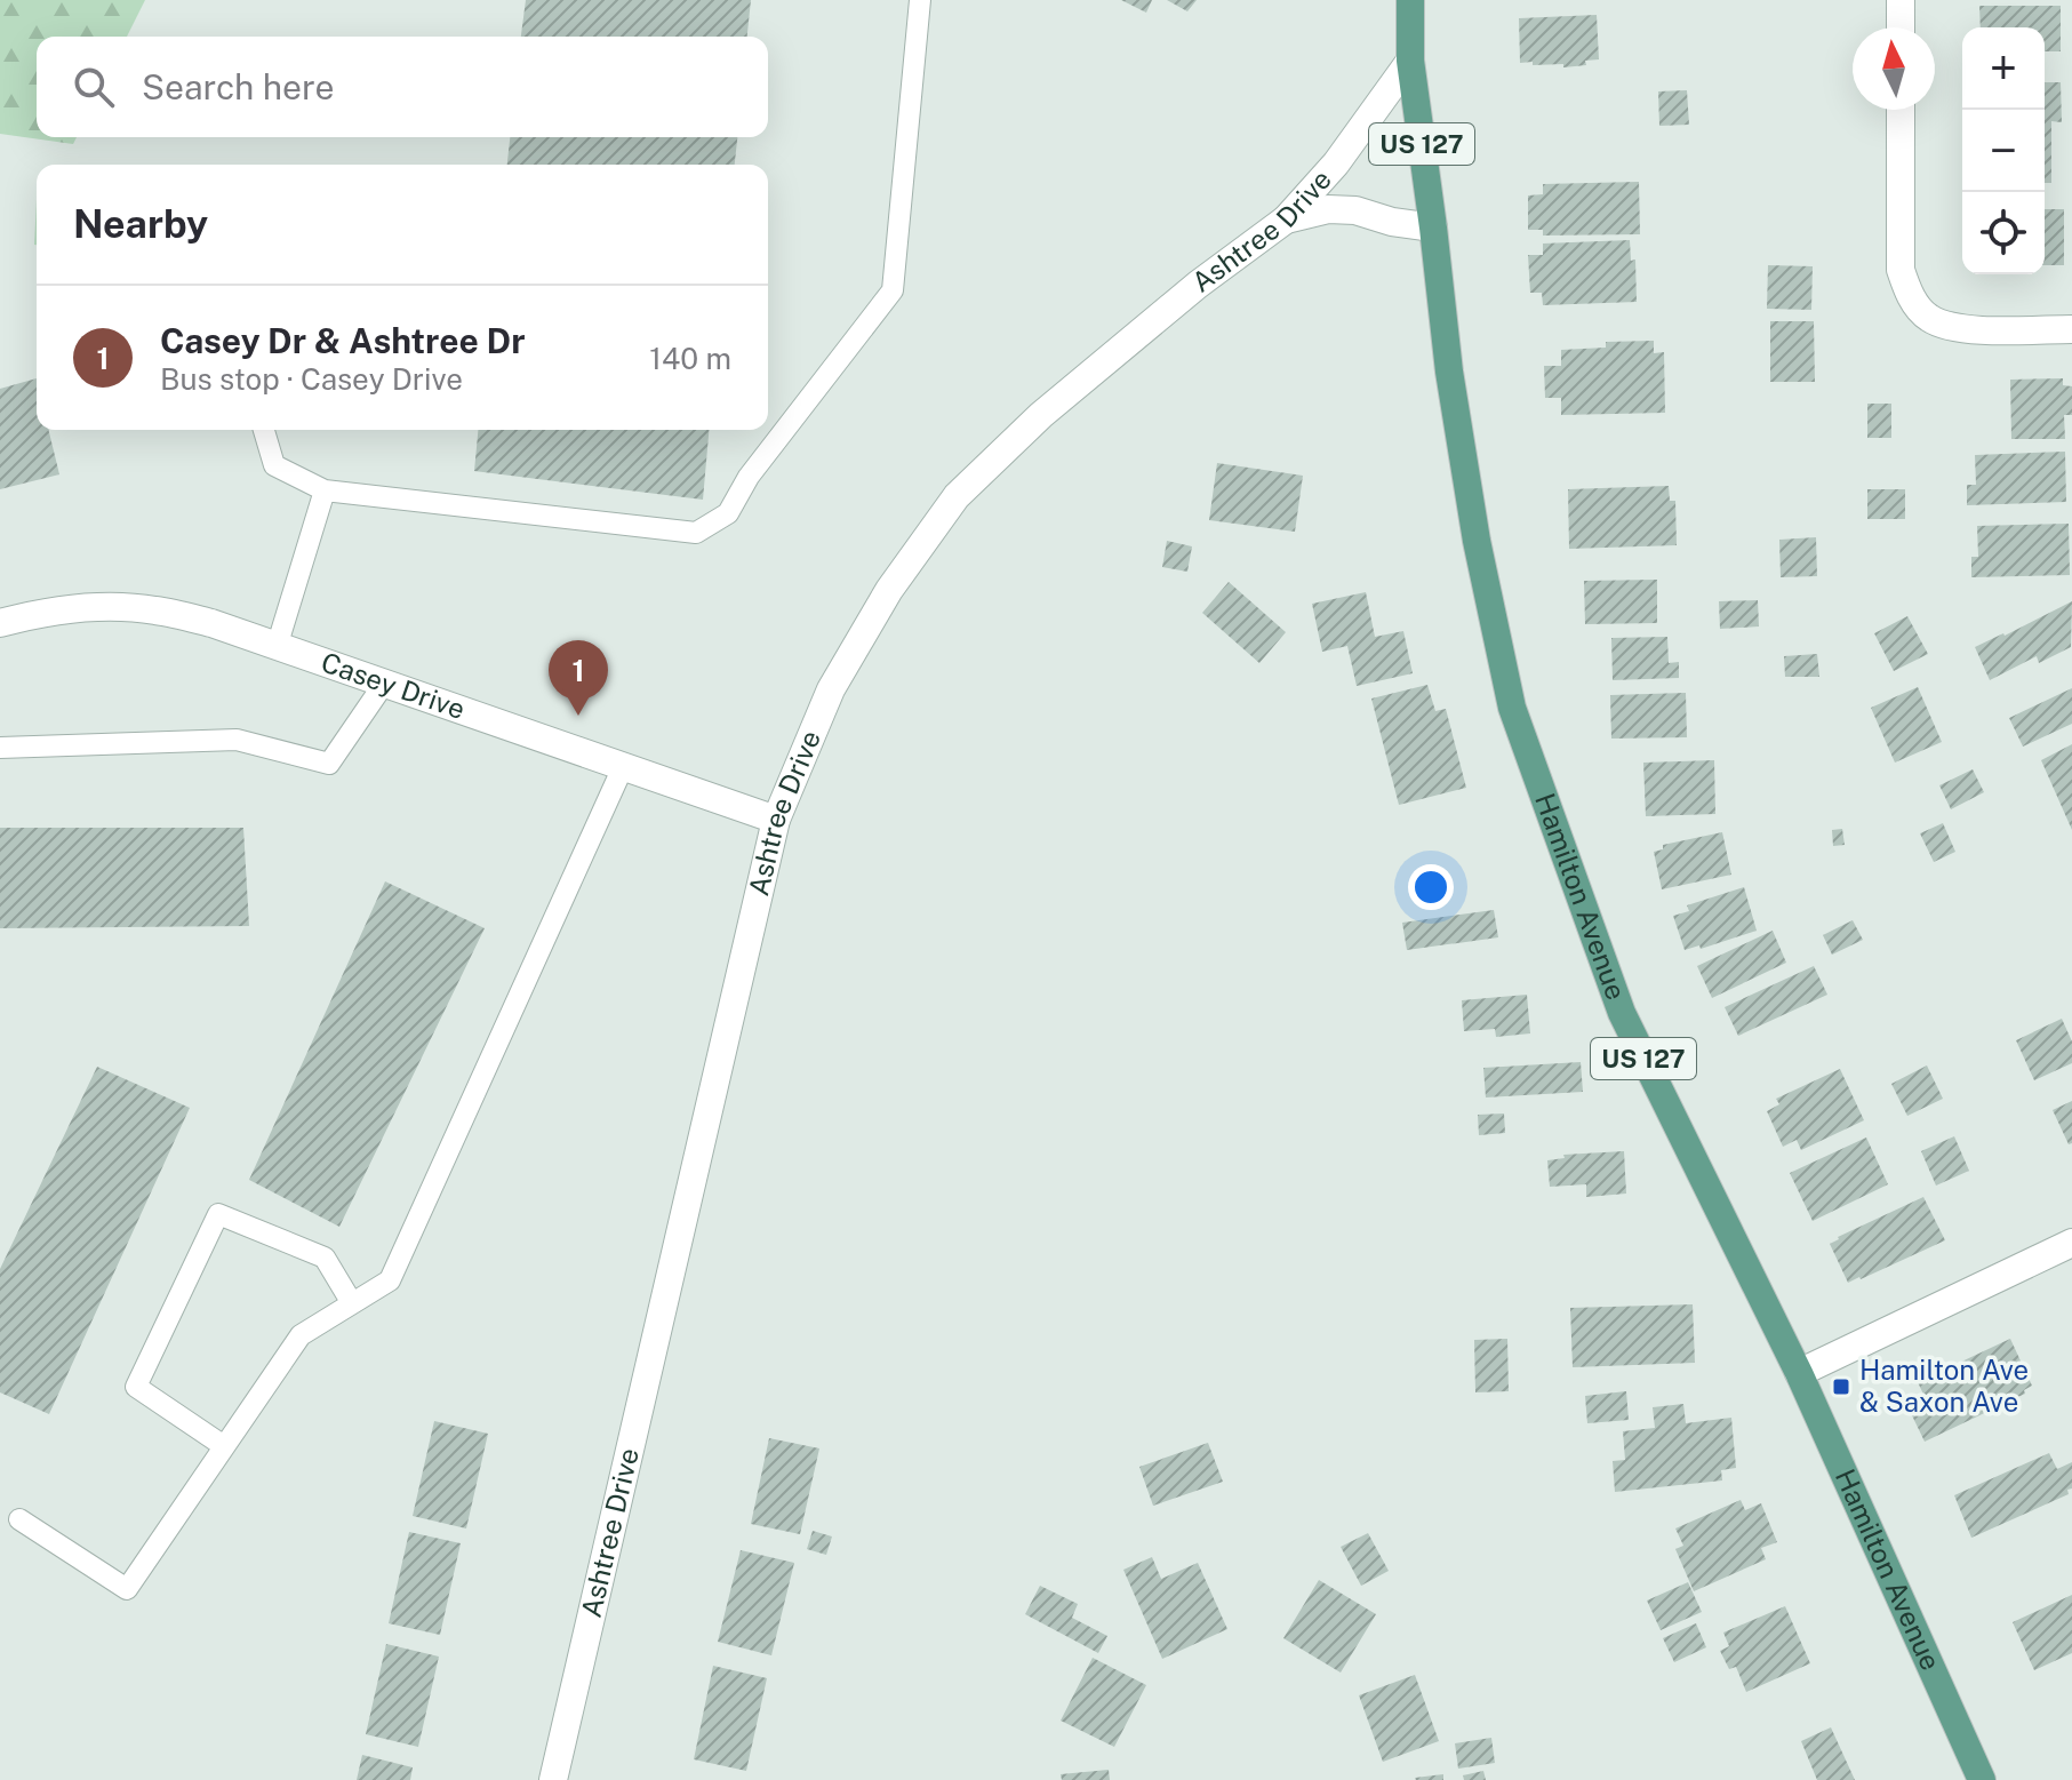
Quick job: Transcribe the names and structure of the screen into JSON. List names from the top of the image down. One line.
{"streets":{"main road":["US 127","Hamilton Avenue"],"street":["Ashtree Drive","Casey Drive"]},"crossings":[["Ashtree Drive","Casey Drive"],["Ashtree Drive","Hamilton Avenue"]],"places":{"transit":["Hamilton Ave & Saxon Ave"]},"north":"top","page":{"map_buttons":["+","−"],"search":"Search here","heading":"Nearby","list":[{"mark":"1","name":"Casey Dr & Ashtree Dr","note":"Bus stop · Casey Drive","value":"140 m"}],"pins":"1"}}
